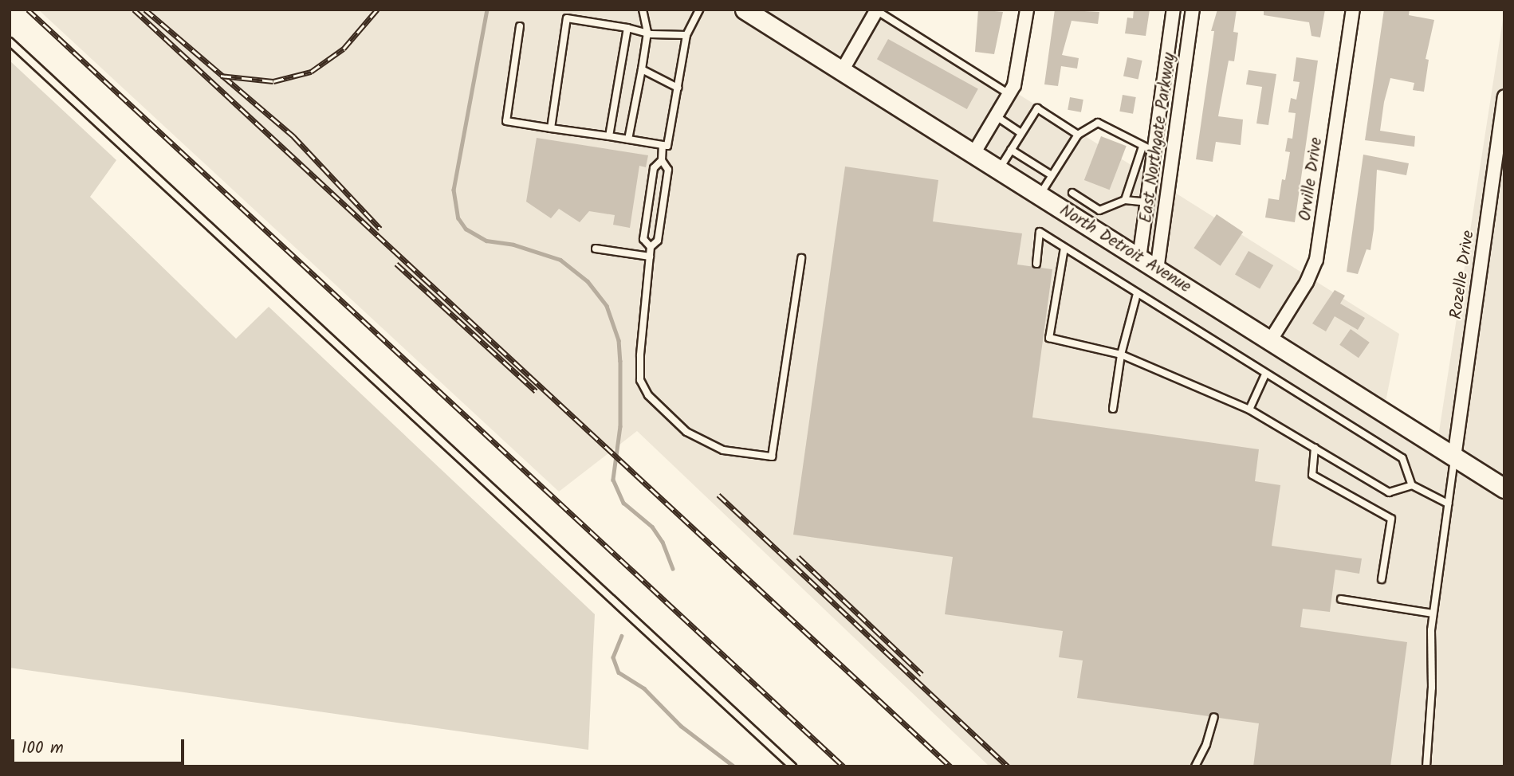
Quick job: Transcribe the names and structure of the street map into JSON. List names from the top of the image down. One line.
{"streets":{"main road":["North Detroit Avenue"],"street":["East Northgate Parkway","Orville Drive","Rozelle Drive"]},"crossings":[["East Northgate Parkway","North Detroit Avenue"],["Orville Drive","North Detroit Avenue"],["North Detroit Avenue","Rozelle Drive"]],"scale_bar":"100 m"}
